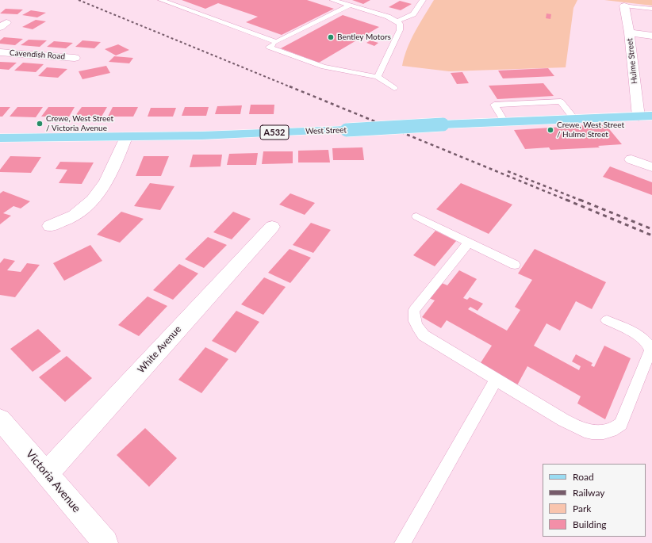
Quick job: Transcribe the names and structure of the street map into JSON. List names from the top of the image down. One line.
{"streets":{"main road":["West Street","A532"],"street":["Cavendish Road","Hulme Street","White Avenue","Victoria Avenue"]},"crossings":[["Hulme Street","West Street"],["White Avenue","Victoria Avenue"]],"places":["Bentley Motors","Crewe, West Street / Victoria Avenue","Crewe, West Street / Hulme Street"],"legend":["Road","Railway","Park","Building"]}
